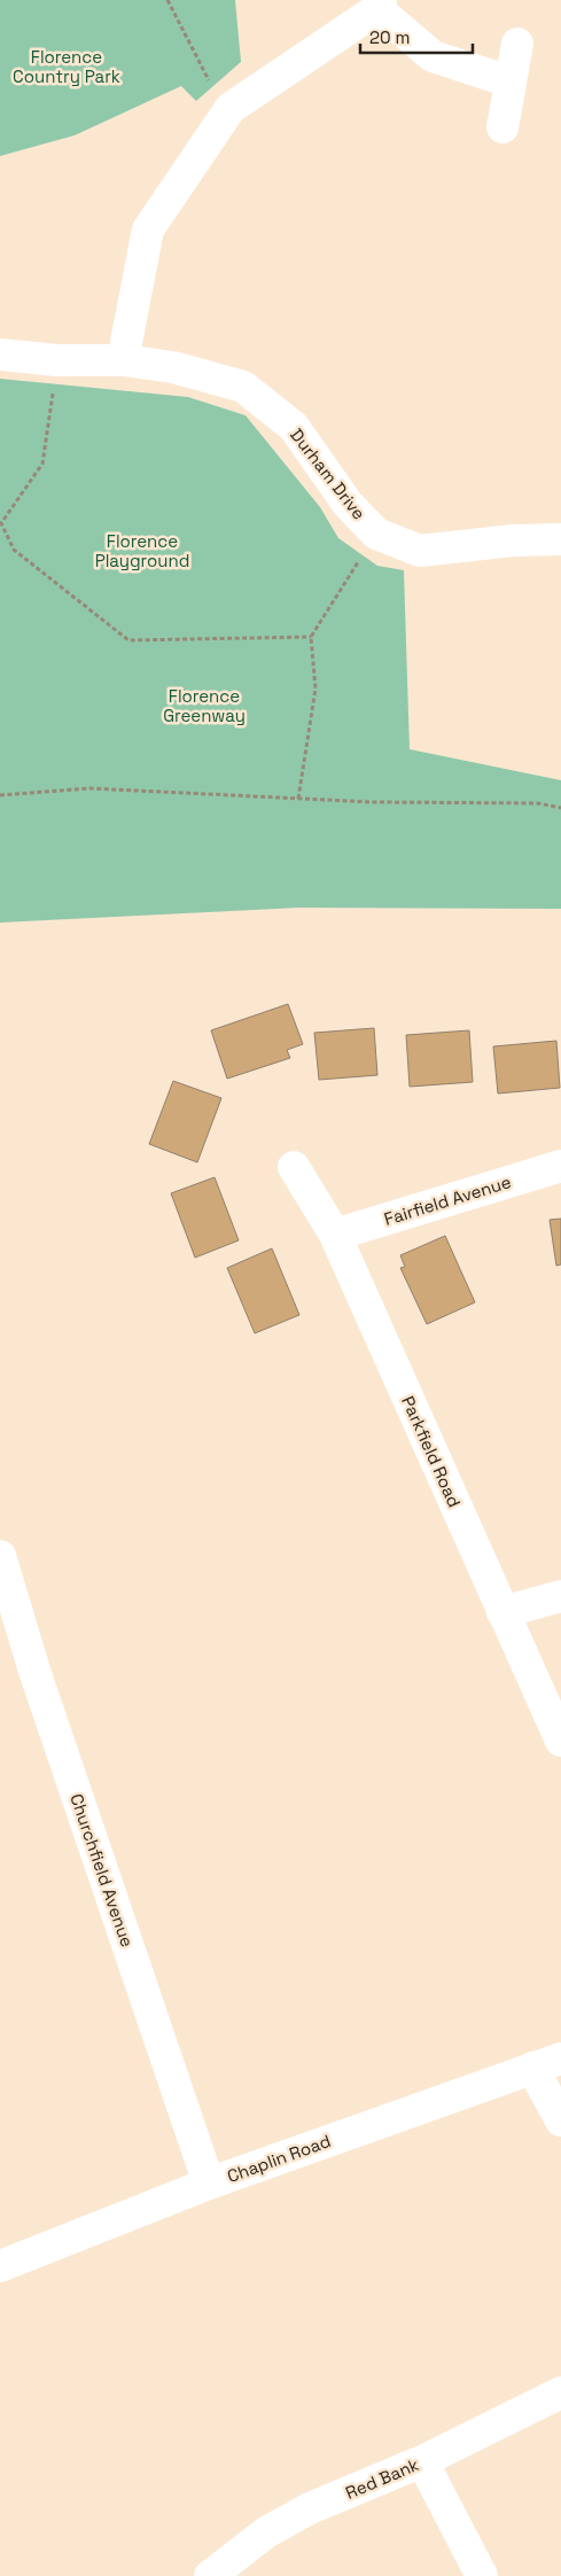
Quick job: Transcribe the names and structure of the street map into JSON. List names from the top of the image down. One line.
{"streets":{"street":["Durham Drive","Fairfield Avenue","Parkfield Road","Churchfield Avenue","Chaplin Road","Red Bank"]},"crossings":[["Fairfield Avenue","Parkfield Road"],["Churchfield Avenue","Chaplin Road"]],"parks":["Florence Country Park","Florence Playground","Florence Greenway"],"scale_bar":"20 m"}
